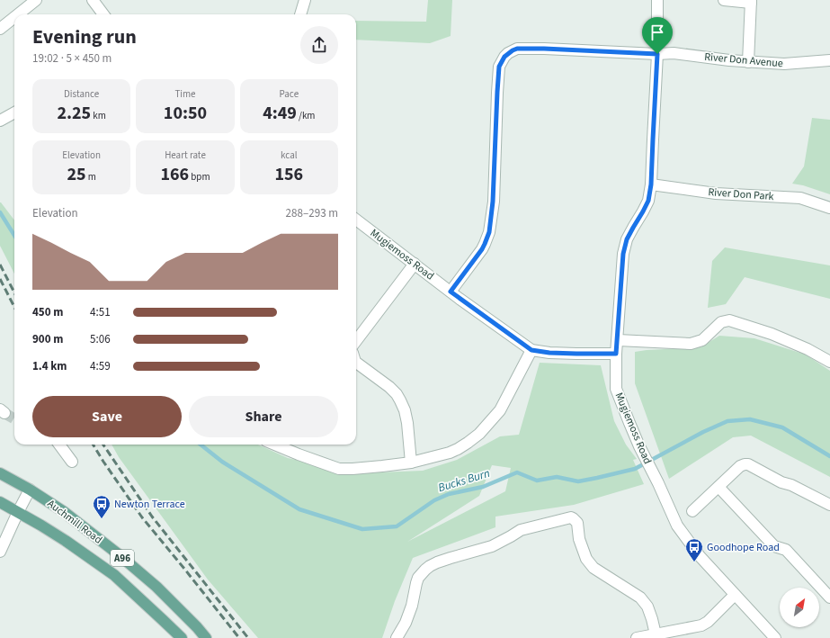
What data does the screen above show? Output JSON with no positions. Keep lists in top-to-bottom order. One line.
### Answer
{"streets":{"main road":["Auchmill Road","A96"],"street":["River Don Avenue","River Don Park","Mugiemoss Road"]},"crossings":[["River Don Avenue","Mugiemoss Road"]],"water":["Bucks Burn"],"places":{"bus stop":["Newton Terrace","Goodhope Road"]},"north":"top right","page":{"heading":["Evening run","19:02 · 5 × 450 m"],"stats":[["Distance","2.25 km"],["Time","10:50"],["Pace","4:49 /km"],["Elevation","25 m"],["Heart rate","166 bpm"],["kcal","156"]],"chart":["Elevation","288–293 m"],"list":[{"name":"450 m","note":"4:51"},{"name":"900 m","note":"5:06"},{"name":"1.4 km","note":"4:59"}],"buttons":["Save","Share"]}}
